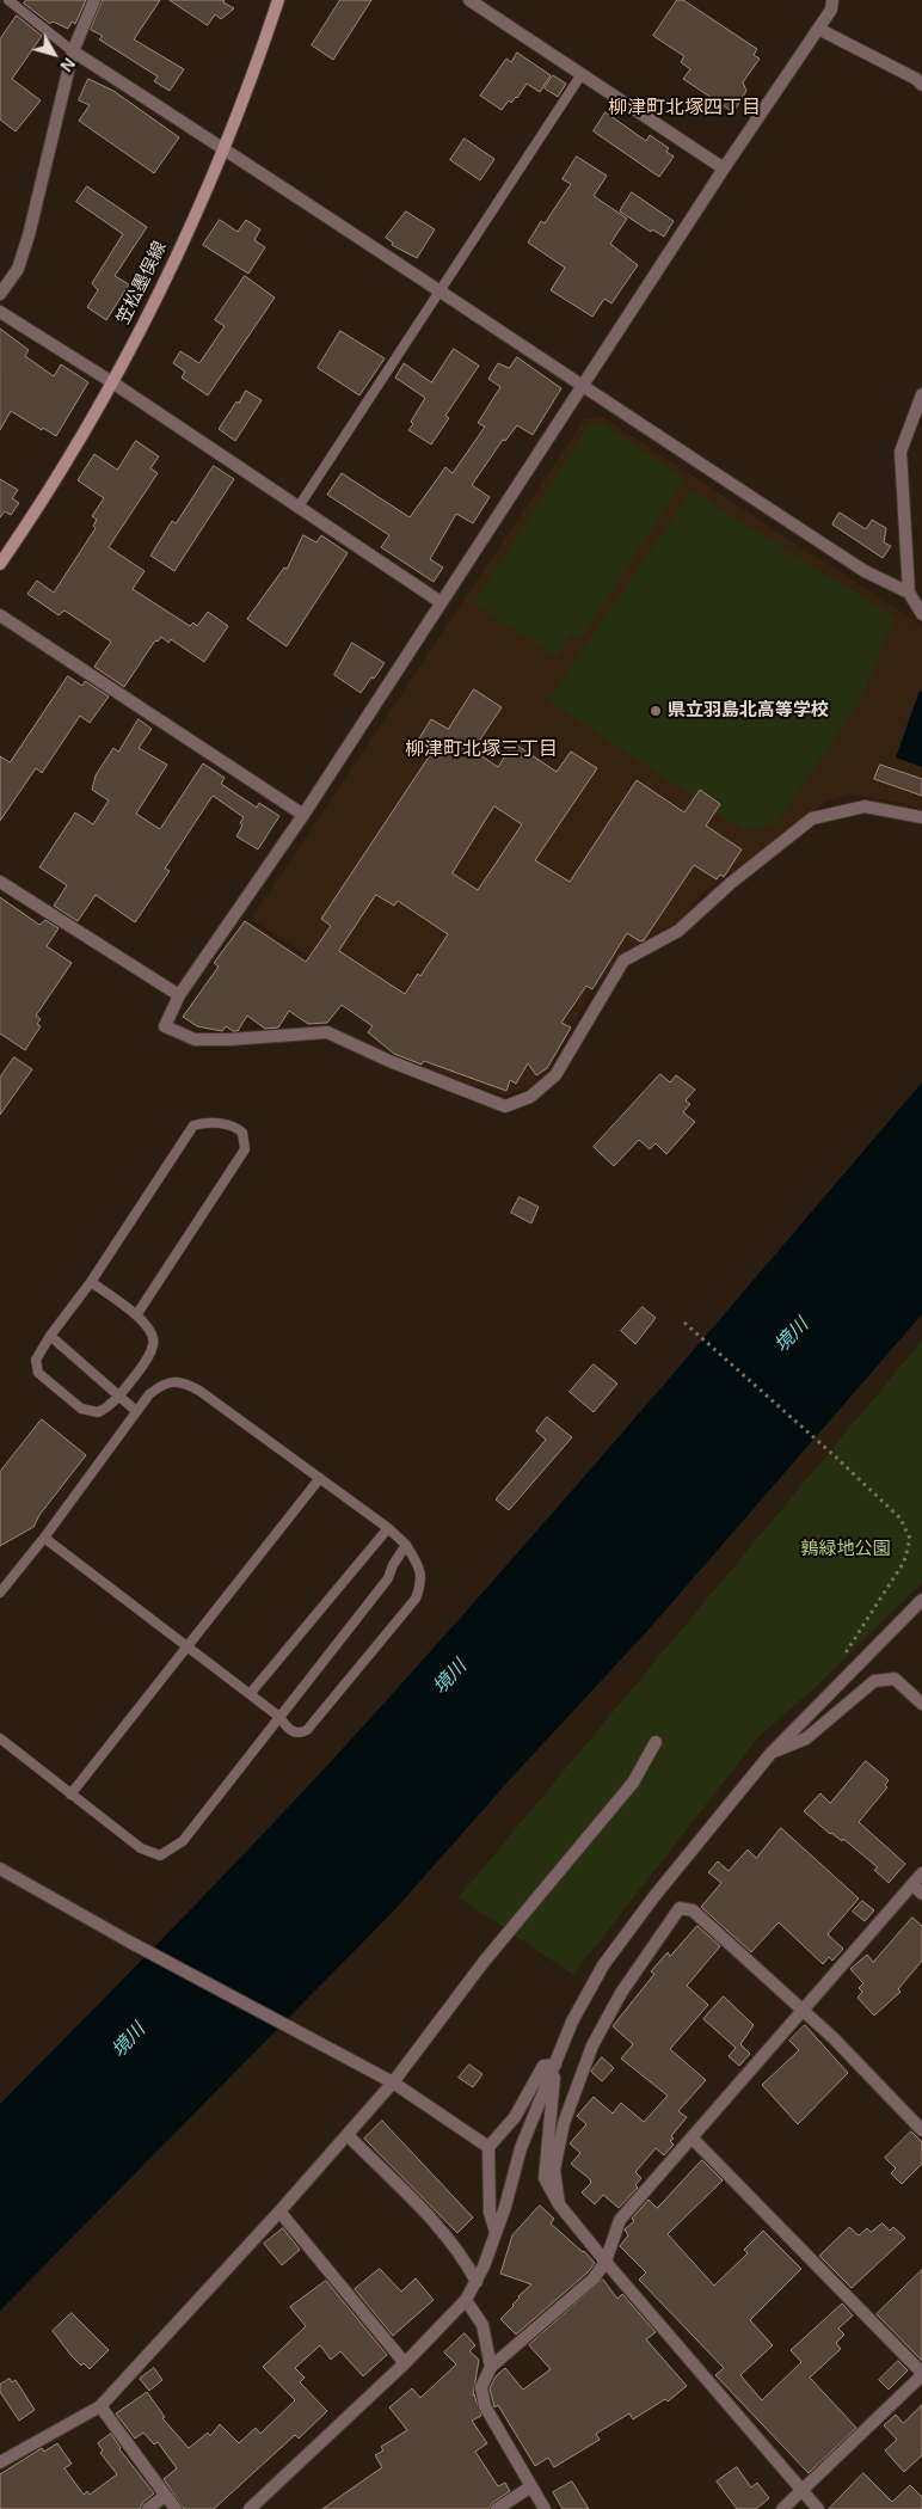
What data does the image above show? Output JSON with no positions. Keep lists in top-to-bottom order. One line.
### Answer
{"streets":{"main road":["笠松墨俣線"]},"districts":["柳津町北塚四丁目","柳津町北塚三丁目"],"water":["境川"],"parks":["鶉緑地公園"],"places":["県立羽島北高等学校"],"north":"bottom right"}
